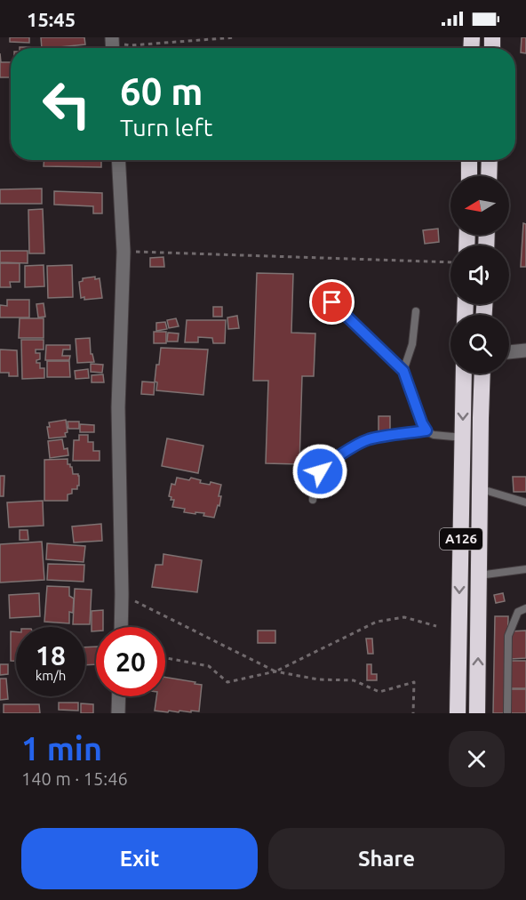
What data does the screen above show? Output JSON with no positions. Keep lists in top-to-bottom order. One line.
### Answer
{"streets":{"highway":["A126"]},"north":"left","page":{"status":"15:45","turn":["60 m","Turn left"],"speed":"18 km/h","limit":"20","heading":["1 min","140 m · 15:46"],"buttons":["Exit","Share"]}}
